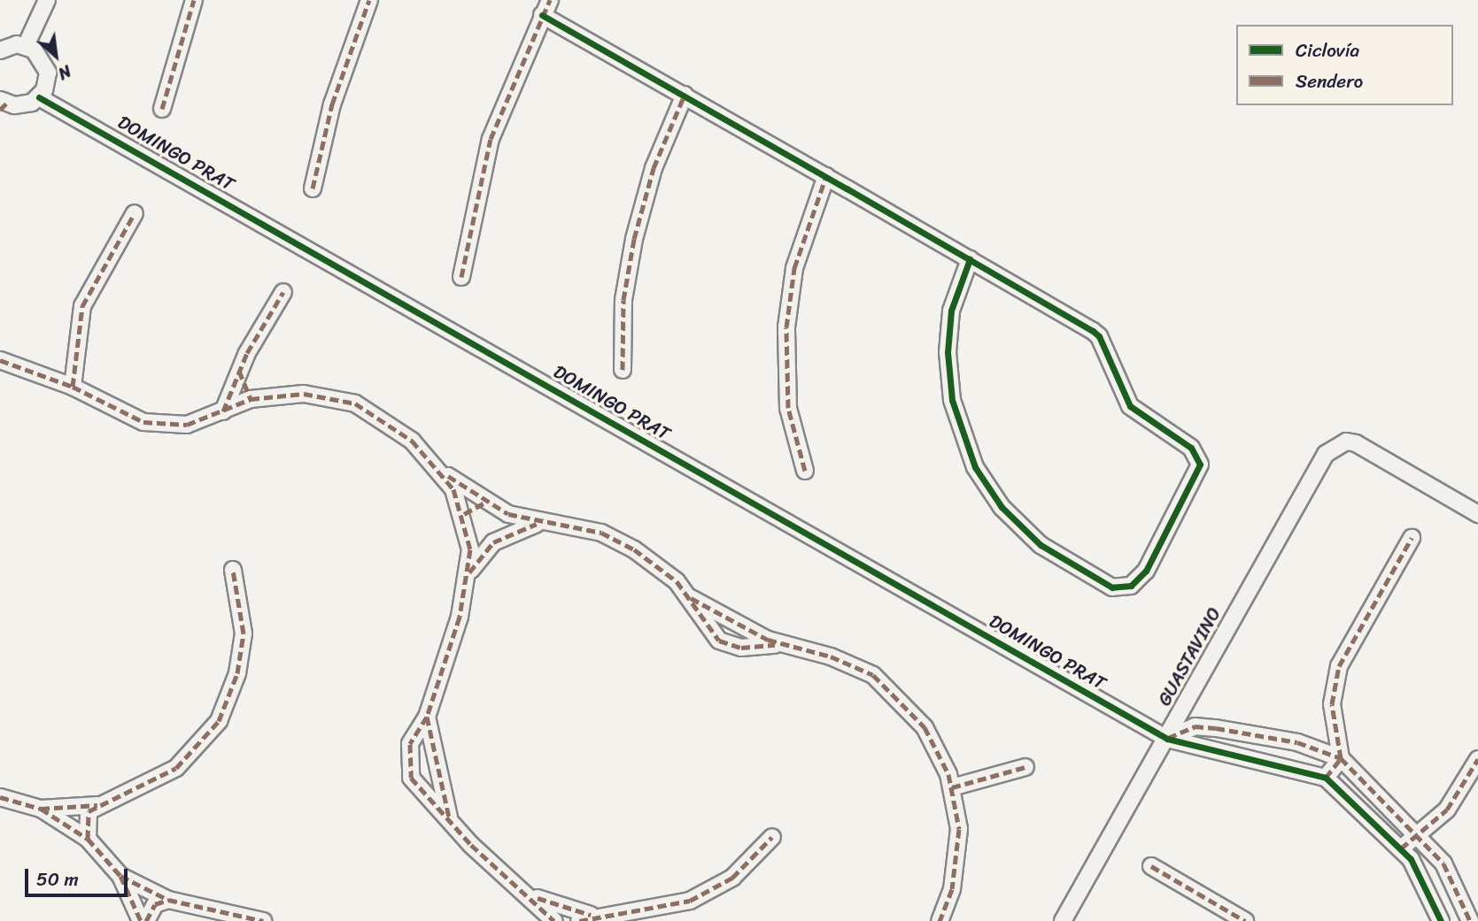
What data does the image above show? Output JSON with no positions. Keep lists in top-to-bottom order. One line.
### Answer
{"streets":{"street":["DOMINGO PRAT","GUASTAVINO"]},"crossings":[["DOMINGO PRAT","GUASTAVINO"]],"legend":["Ciclovía","Sendero"],"scale_bar":"50 m","north":"bottom right"}
